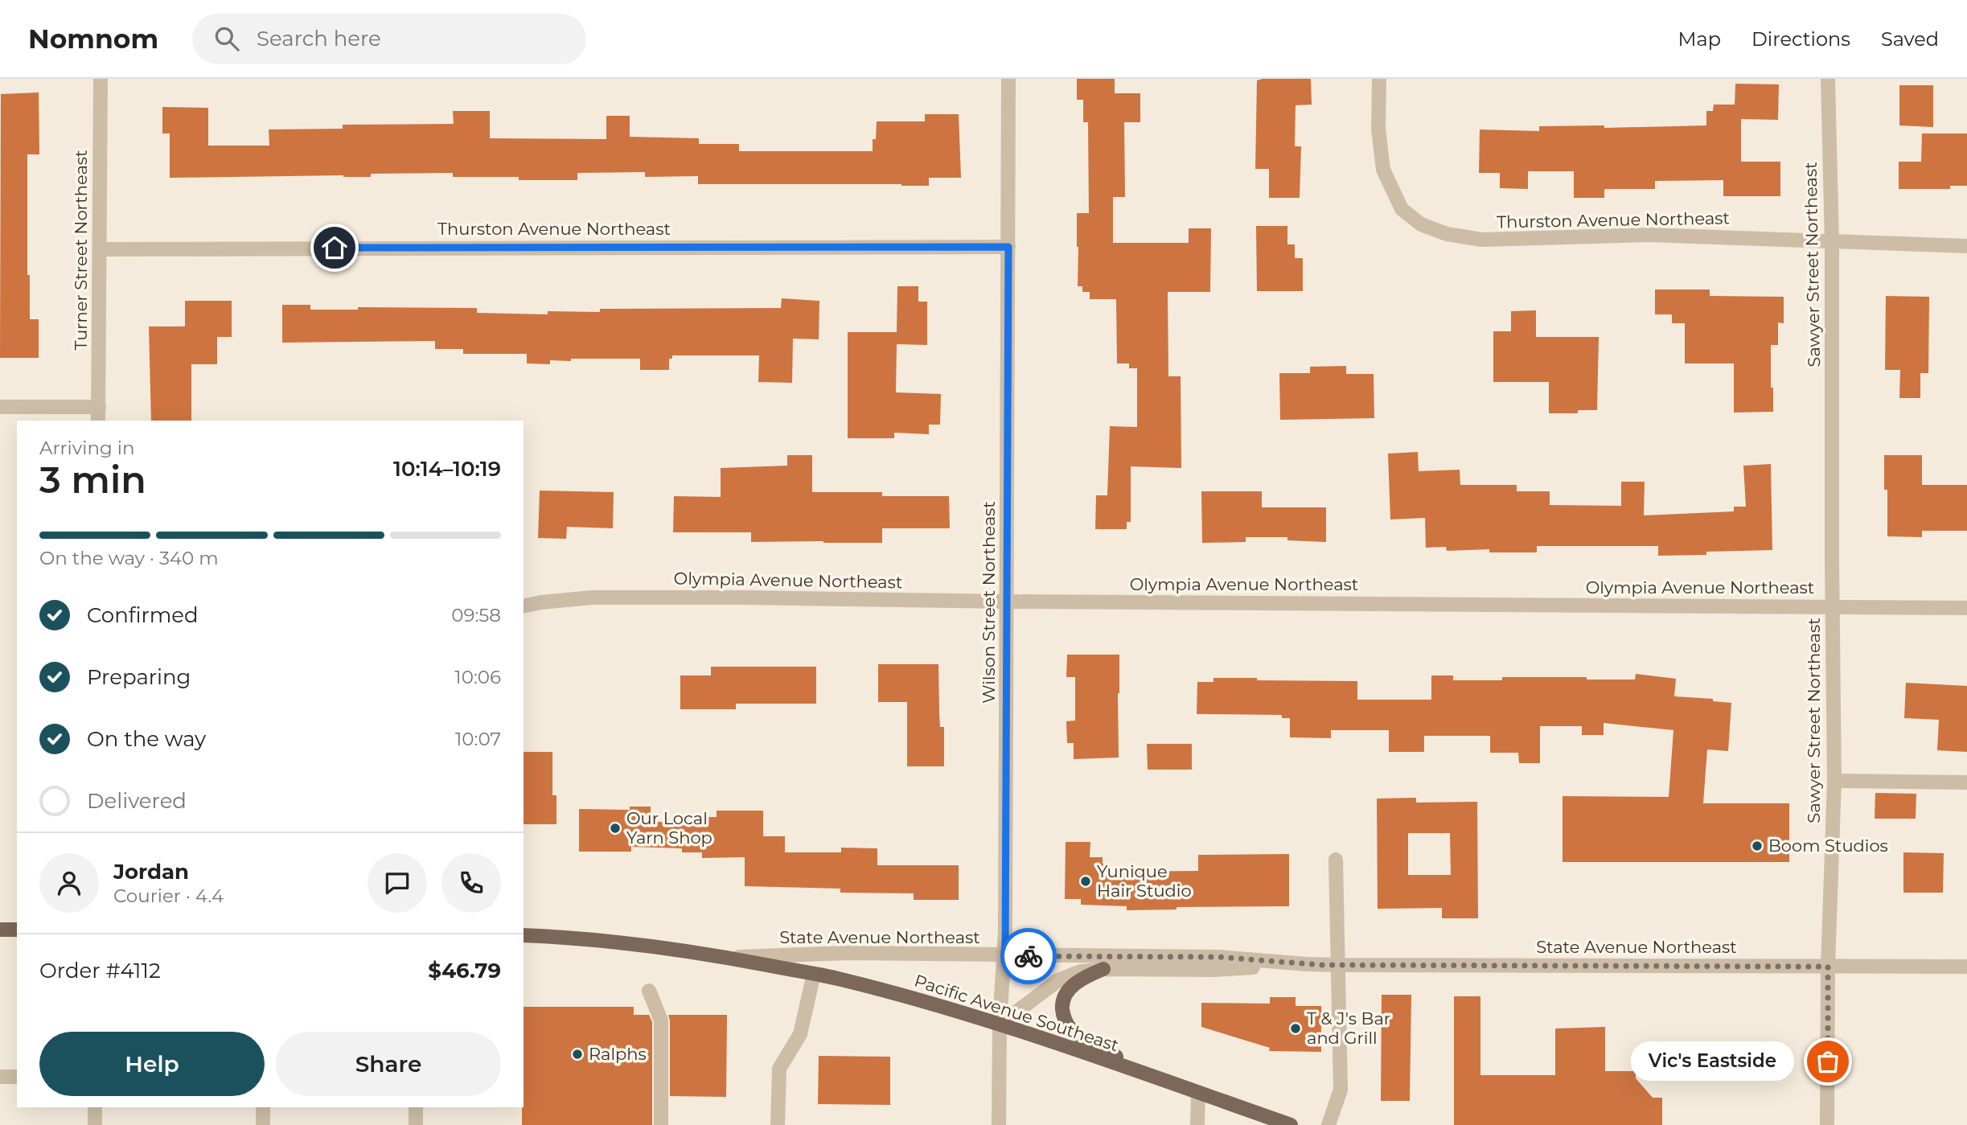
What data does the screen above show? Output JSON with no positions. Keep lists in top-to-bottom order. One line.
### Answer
{"streets":{"main road":["State Avenue Northeast","Pacific Avenue Southeast"],"street":["Thurston Avenue Northeast","Turner Street Northeast","Sawyer Street Northeast","Olympia Avenue Northeast","Wilson Street Northeast"]},"crossings":[["Thurston Avenue Northeast","Turner Street Northeast"],["Thurston Avenue Northeast","Sawyer Street Northeast"],["Thurston Avenue Northeast","Wilson Street Northeast"],["Sawyer Street Northeast","Olympia Avenue Northeast"],["Sawyer Street Northeast","State Avenue Northeast"],["Olympia Avenue Northeast","Wilson Street Northeast"],["Wilson Street Northeast","State Avenue Northeast"],["Wilson Street Northeast","Pacific Avenue Southeast"],["State Avenue Northeast","Pacific Avenue Southeast"]],"places":["Our Local Yarn Shop","Boom Studios","Yunique Hair Studio","T & J's Bar and Grill","Ralphs","Vic's Eastside"],"page":{"header":"Nomnom","search":"Search here","nav":["Map","Directions","Saved"],"heading":["3 min","Arriving in","10:14–10:19"],"panel":["Jordan","Courier · 4.4","Order #4112","$46.79"],"bar":"On the way · 340 m","list":[["Confirmed","09:58"],["Preparing","10:06"],["On the way","10:07"],"Delivered"],"buttons":["Help","Share"],"bubble":"Vic's Eastside"}}
